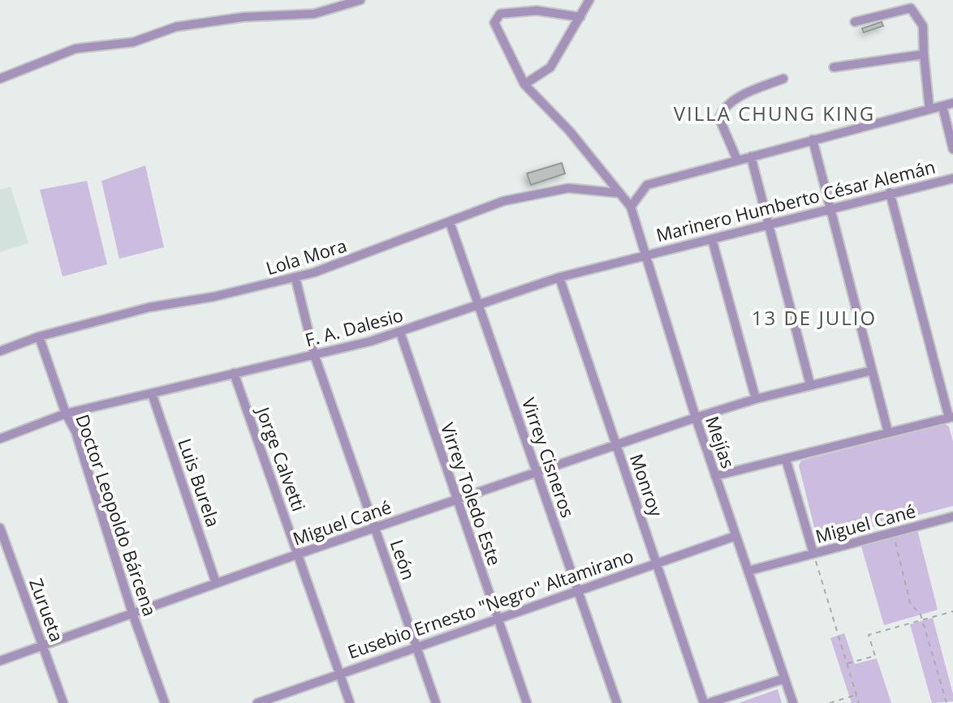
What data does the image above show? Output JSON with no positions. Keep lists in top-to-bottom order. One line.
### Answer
{"streets":{"street":["Marinero Humberto César Alemán","Lola Mora","F. A. Dalesio","Mejías","Virrey Cisneros","Jorge Calvetti","Luis Burela","Monroy","Virrey Toledo Este","Doctor Leopoldo Bárcena","Miguel Cané","León","Eusebio Ernesto \"Negro\" Altamirano","Zurueta"]},"crossings":[["Marinero Humberto César Alemán","F. A. Dalesio"],["Marinero Humberto César Alemán","Mejías"],["Lola Mora","Mejías"],["Lola Mora","Virrey Cisneros"],["Lola Mora","Doctor Leopoldo Bárcena"],["Lola Mora","León"],["F. A. Dalesio","Mejías"],["F. A. Dalesio","Virrey Cisneros"],["F. A. Dalesio","Jorge Calvetti"],["F. A. Dalesio","Luis Burela"],["F. A. Dalesio","Monroy"],["F. A. Dalesio","Virrey Toledo Este"],["F. A. Dalesio","Doctor Leopoldo Bárcena"],["F. A. Dalesio","León"],["Mejías","Miguel Cané"],["Mejías","Eusebio Ernesto \"Negro\" Altamirano"],["Virrey Cisneros","Miguel Cané"],["Virrey Cisneros","Eusebio Ernesto \"Negro\" Altamirano"],["Jorge Calvetti","Miguel Cané"],["Jorge Calvetti","Eusebio Ernesto \"Negro\" Altamirano"],["Luis Burela","Miguel Cané"],["Monroy","Miguel Cané"],["Monroy","Eusebio Ernesto \"Negro\" Altamirano"],["Virrey Toledo Este","Miguel Cané"],["Virrey Toledo Este","Eusebio Ernesto \"Negro\" Altamirano"],["Doctor Leopoldo Bárcena","Miguel Cané"],["Miguel Cané","León"],["Miguel Cané","Zurueta"],["León","Eusebio Ernesto \"Negro\" Altamirano"]],"districts":["VILLA CHUNG KING","13 DE JULIO"]}
